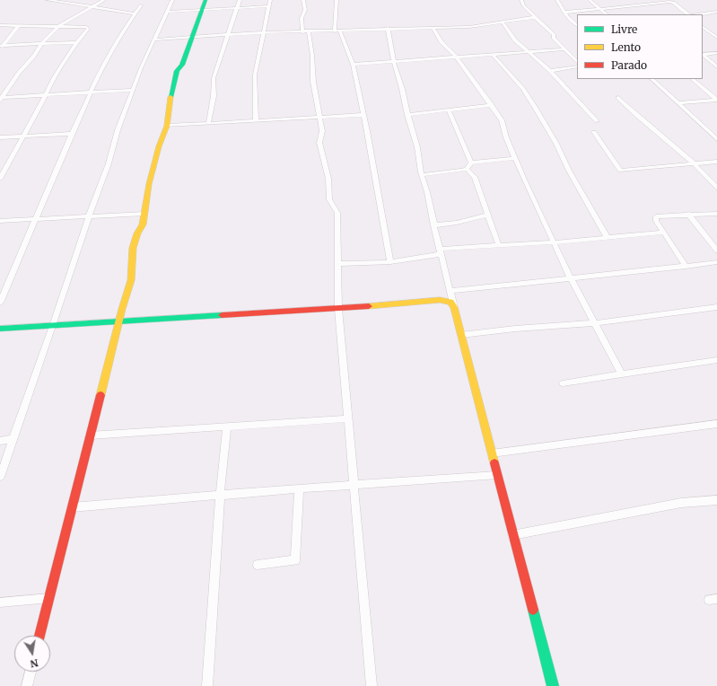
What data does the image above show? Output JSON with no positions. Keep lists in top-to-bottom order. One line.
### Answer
{"legend":["Livre","Lento","Parado"],"north":"bottom"}
